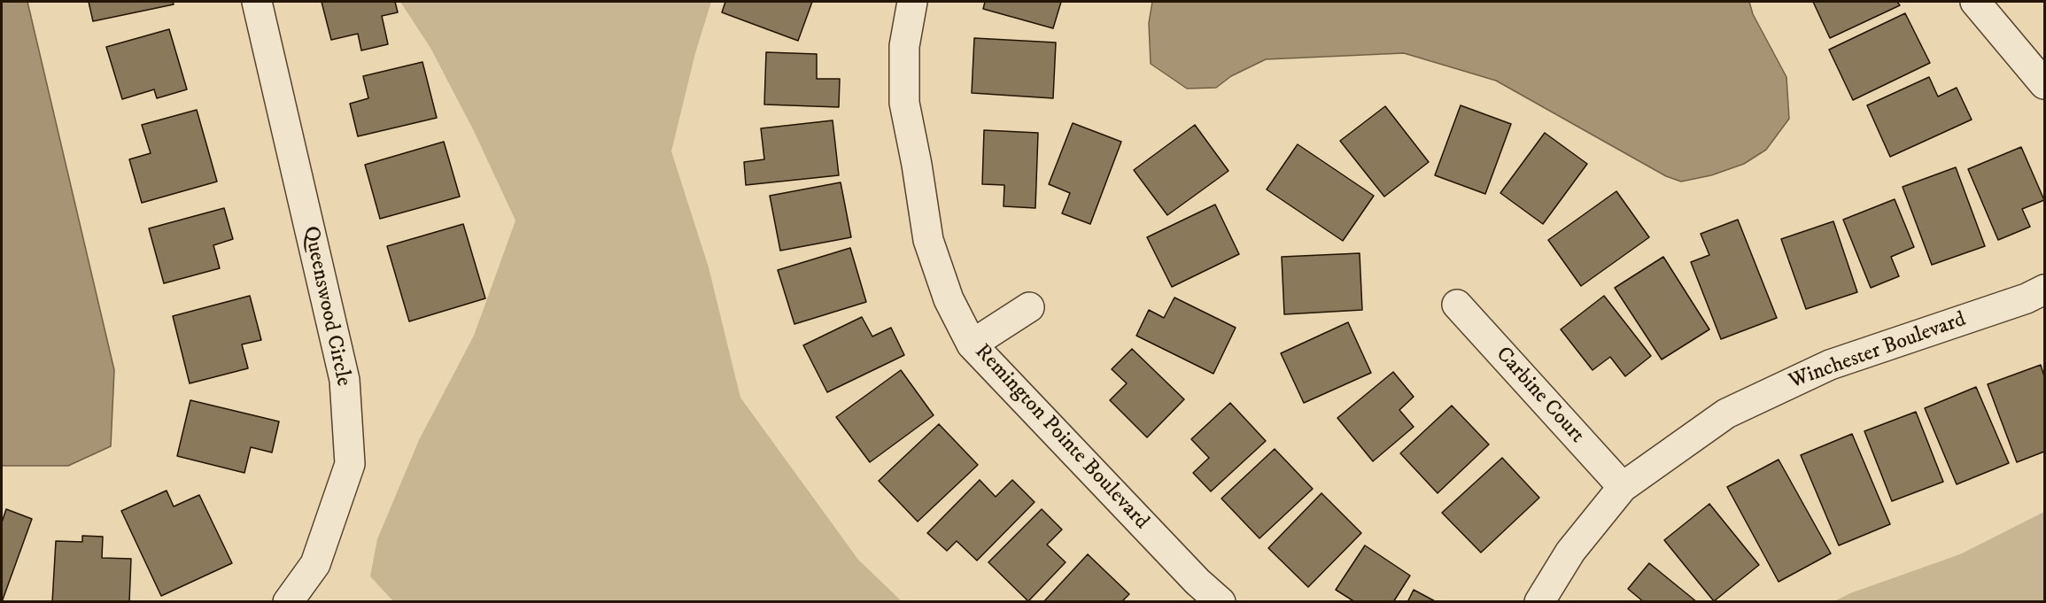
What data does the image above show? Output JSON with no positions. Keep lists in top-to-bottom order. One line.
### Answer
{"streets":{"street":["Queenswood Circle","Winchester Boulevard","Carbine Court","Remington Pointe Boulevard"]},"crossings":[["Winchester Boulevard","Carbine Court"]]}
